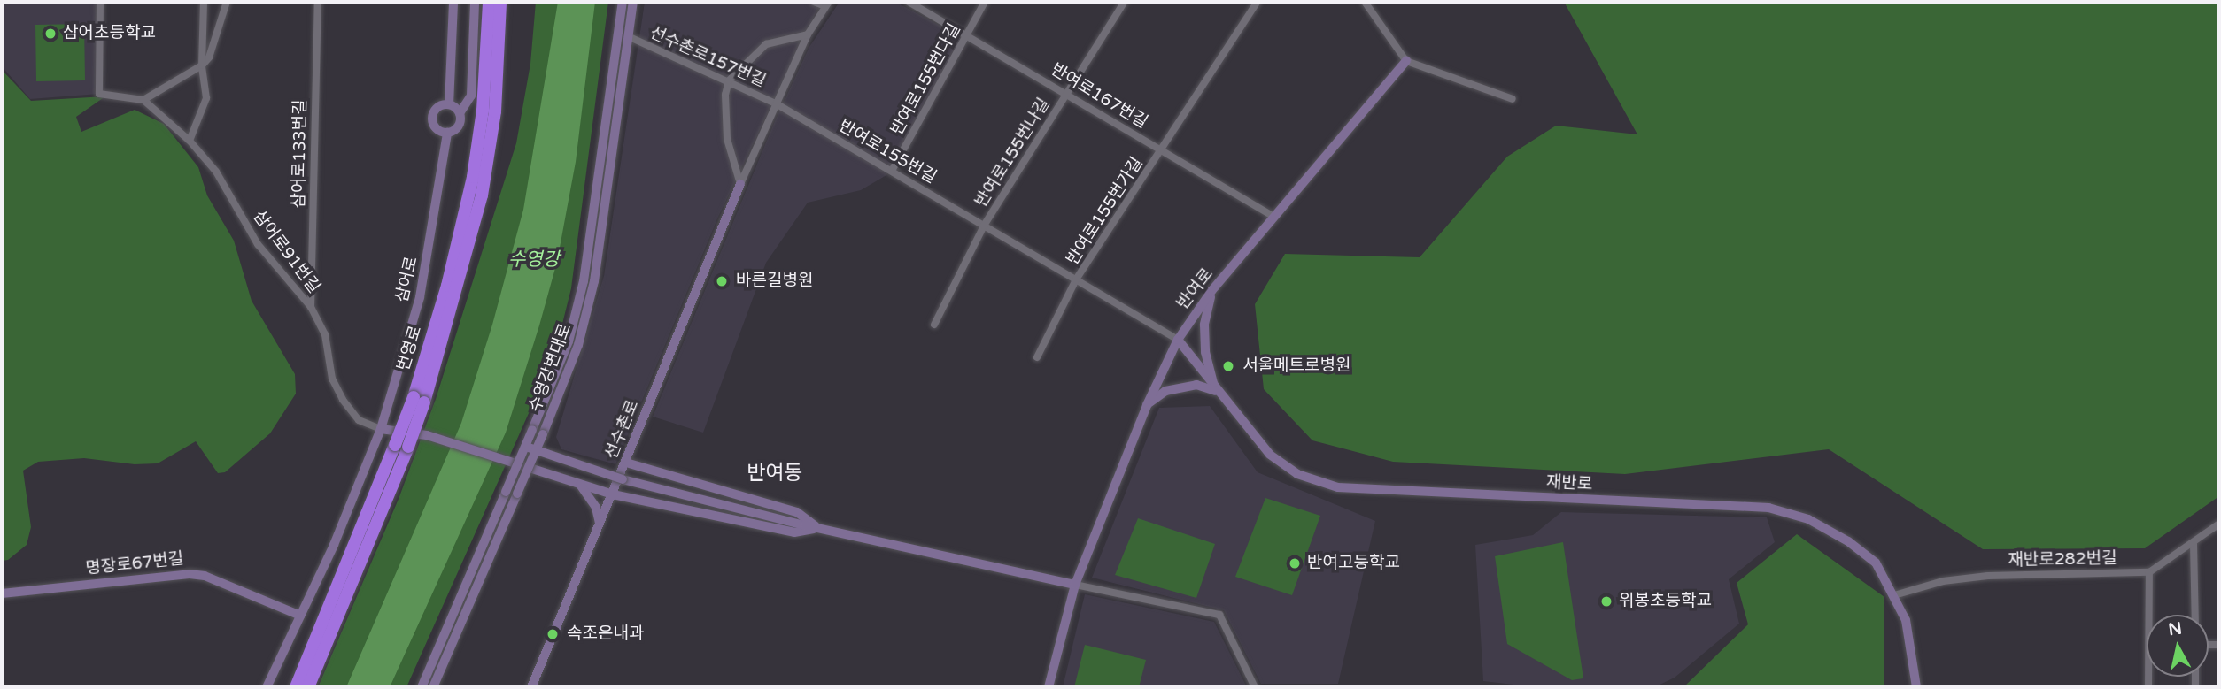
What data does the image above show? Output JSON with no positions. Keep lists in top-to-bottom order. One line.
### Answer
{"streets":{"highway":["번영로"],"main road":["삼어로","반여로","수영강변대로","선수촌로","재반로","명장로67번길"],"street":["선수촌로157번길","반여로155번다길","반여로167번길","반여로155번길","반여로155번나길","삼어로133번길","반여로155번가길","삼어로91번길","재반로282번길"]},"crossings":[["선수촌로157번길","반여로155번길"],["선수촌로157번길","수영강변대로"],["선수촌로157번길","선수촌로"],["반여로155번다길","반여로167번길"],["반여로155번다길","반여로155번길"],["반여로167번길","반여로155번나길"],["반여로167번길","반여로155번가길"],["반여로167번길","반여로"],["반여로155번길","반여로155번나길"],["반여로155번길","반여로155번가길"],["반여로155번길","반여로"],["반여로155번길","선수촌로"],["반여로155번길","재반로"],["삼어로133번길","삼어로91번길"],["삼어로91번길","삼어로"],["삼어로","명장로67번길"],["반여로","재반로"],["재반로","재반로282번길"]],"districts":["반여동"],"water":["수영강"],"places":["삼어초등학교","바른길병원","서울메트로병원","반여고등학교","위봉초등학교","속조은내과"],"north":"top"}
